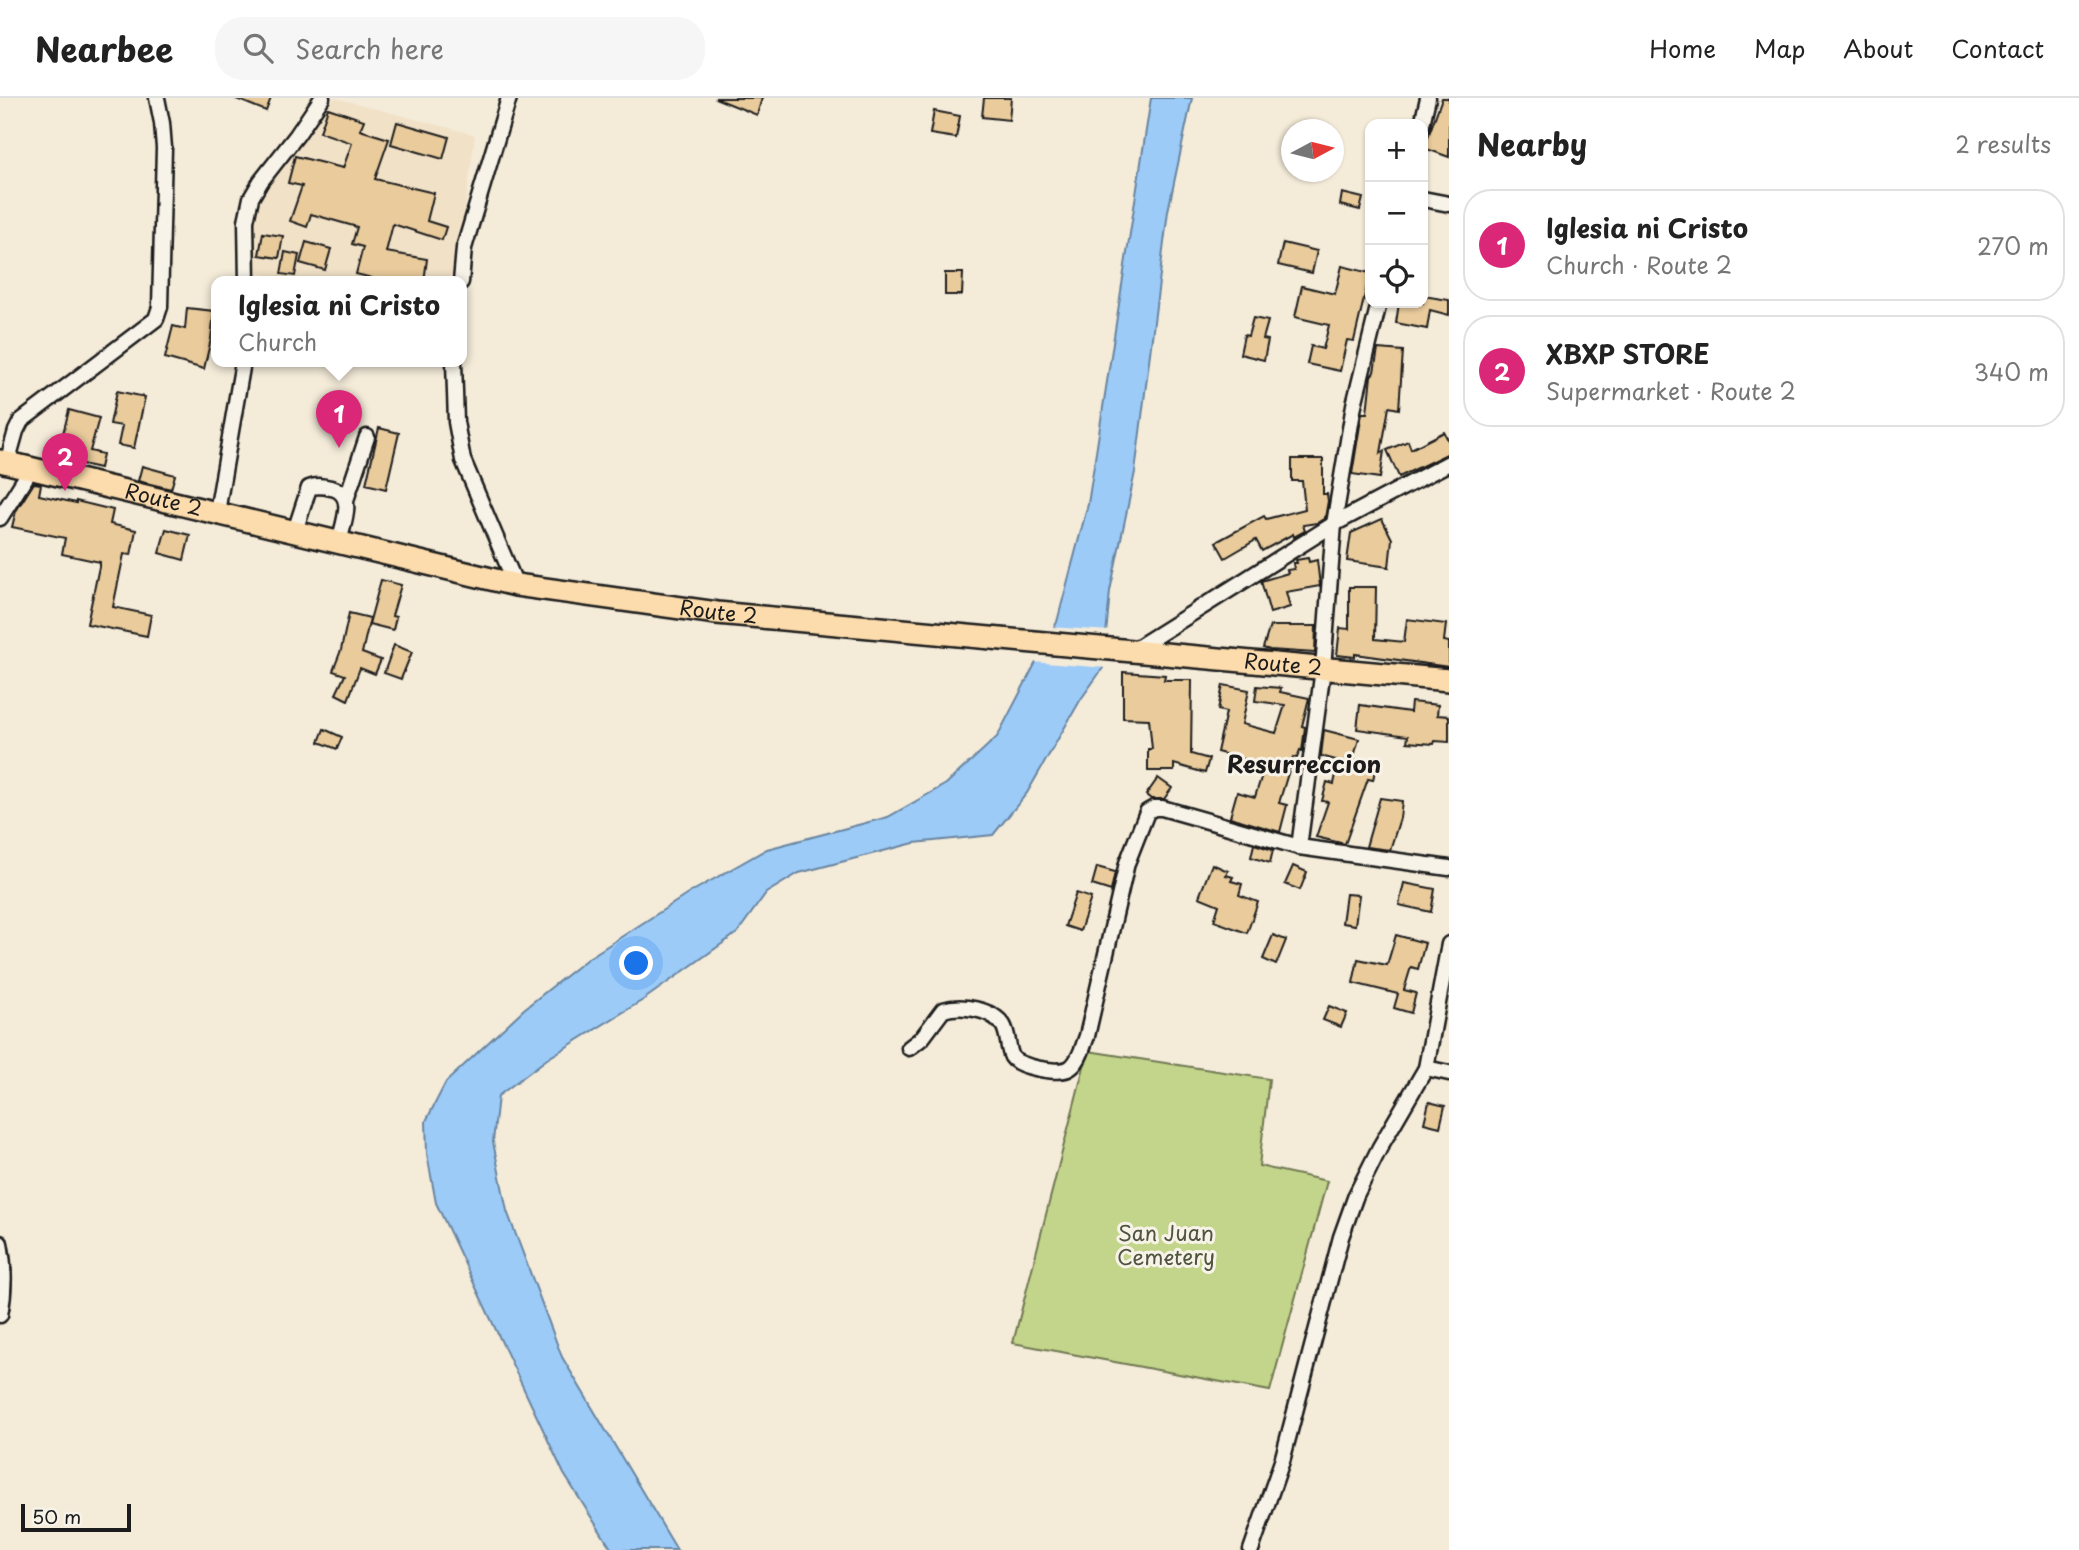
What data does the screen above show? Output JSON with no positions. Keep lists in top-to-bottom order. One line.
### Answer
{"streets":{"highway":["Route 2"]},"districts":["Resurreccion"],"parks":["San Juan Cemetery"],"scale_bar":"50 m","north":"right","page":{"header":"Nearbee","search":"Search here","nav":["Home","Map","About","Contact"],"heading":["Nearby","2 results"],"map_buttons":["+","−"],"list":[{"mark":"1","name":"Iglesia ni Cristo","note":"Church · Route 2","value":"270 m"},{"mark":"2","name":"XBXP STORE","note":"Supermarket · Route 2","value":"340 m"}],"popup":["Iglesia ni Cristo","Church"],"pins":["1","2"],"scale":"50 m"}}
